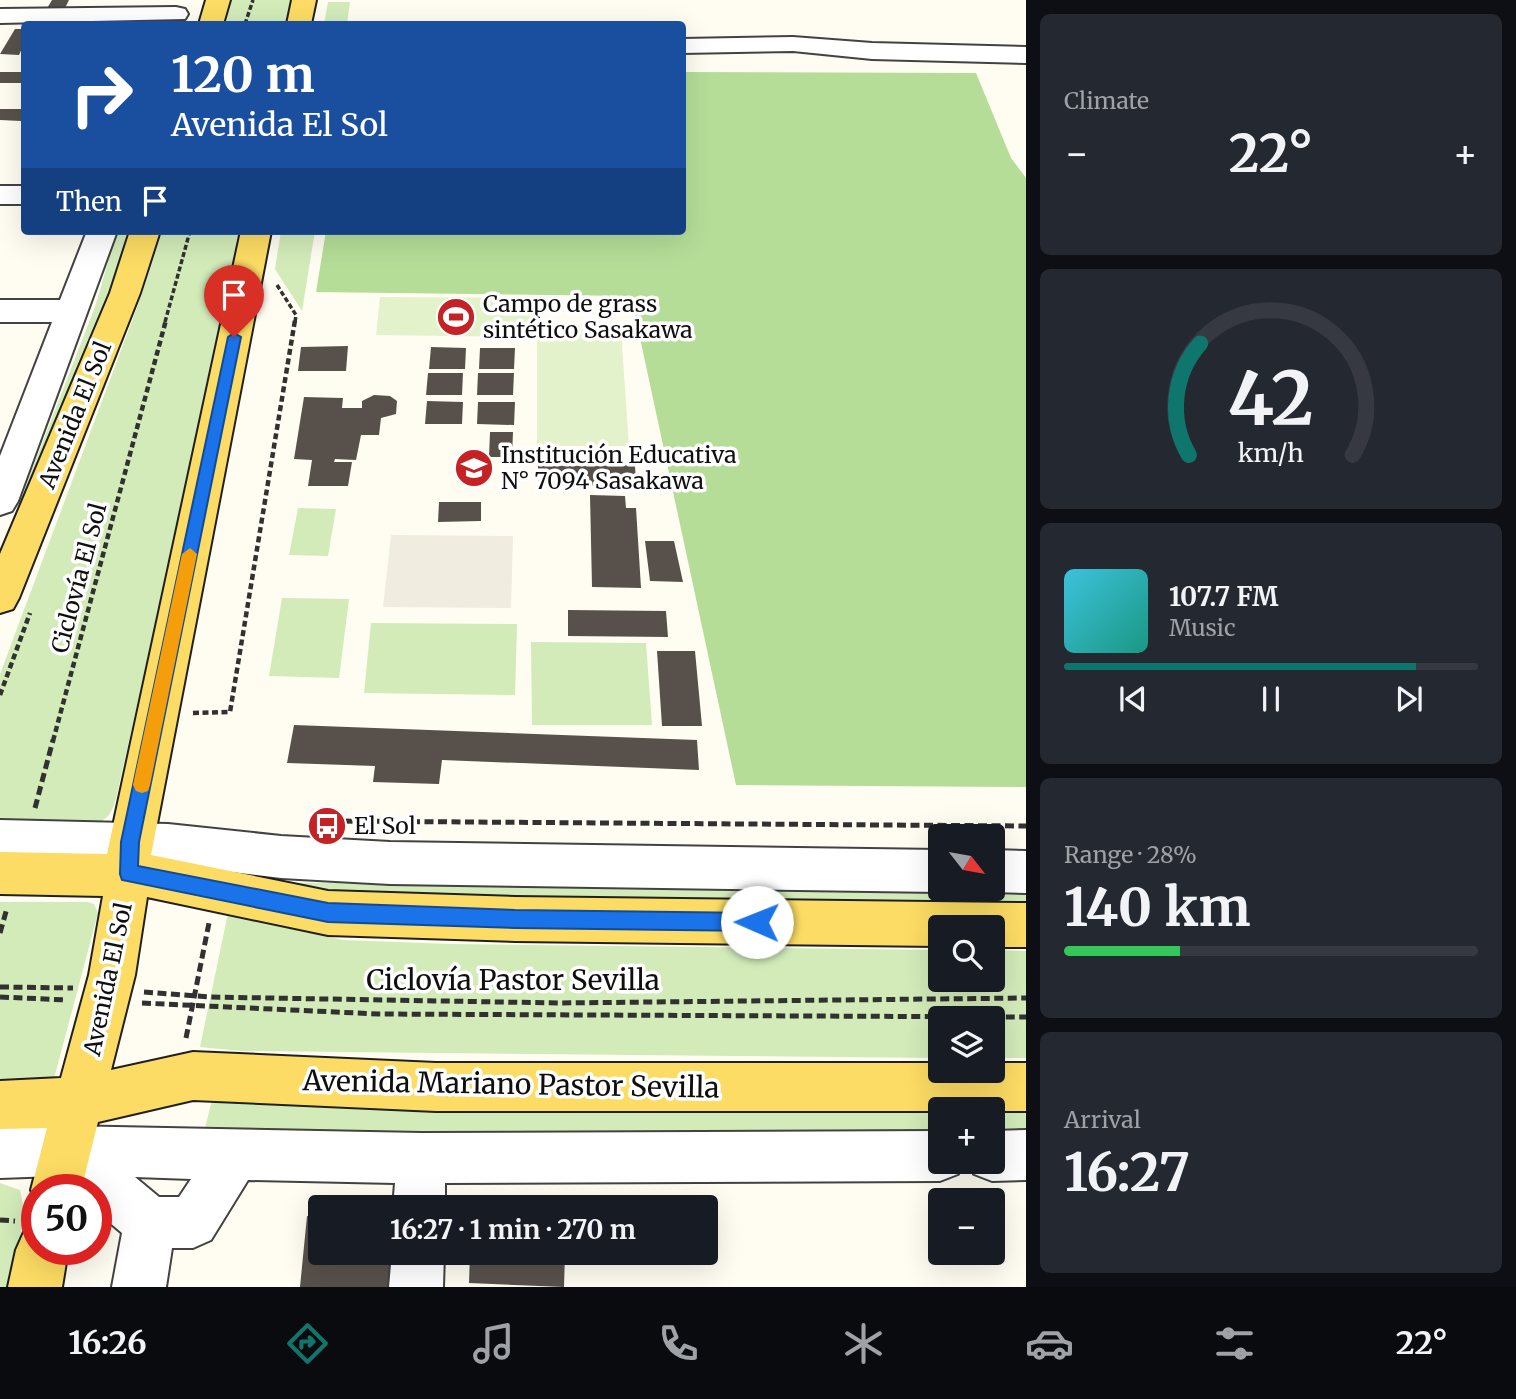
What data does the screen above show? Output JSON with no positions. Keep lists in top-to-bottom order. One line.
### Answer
{"streets":{"main road":["Avenida El Sol","Avenida Mariano Pastor Sevilla"],"path":["Ciclovía El Sol","Ciclovía Pastor Sevilla"]},"crossings":[["Avenida El Sol","Ciclovía Pastor Sevilla"],["Avenida El Sol","Avenida Mariano Pastor Sevilla"]],"places":{"sports":["Campo de grass sintético Sasakawa"],"school or university":["Institución Educativa N° 7094 Sasakawa"],"bus stop":["El Sol"]},"north":"bottom right","page":{"tile":["Climate",["Range · 28%","140 km"],["Arrival","16:27"]],"turn":["120 m","Avenida El Sol"],"heat":["−","22°","+"],"then":"Then","song":["107.7 FM","Music"],"map_buttons":["+","−"],"limit":"50","trip":"16:27 · 1 min · 270 m","tabs":["16:26","22°"],"gauge":["42","km/h"]}}
